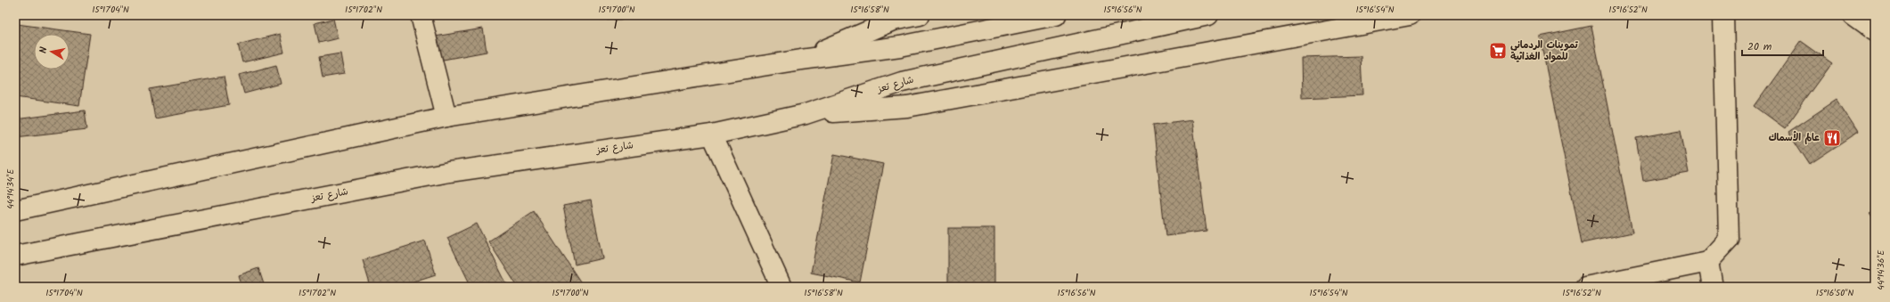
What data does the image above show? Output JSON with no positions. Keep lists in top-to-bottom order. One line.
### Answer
{"streets":{"main road":["شارع تعز"]},"places":{"supermarket":["تموينات الردماني للمواد الغذائية"],"restaurant":["عالم الأسماك"]},"scale_bar":"20 m","north":"left","coordinates":["15°17'04\"N","15°17'02\"N","15°17'00\"N","15°16'58\"N","15°16'56\"N","15°16'54\"N","15°16'52\"N","44°14'34\"E","44°14'36\"E","15°16'50\"N"]}
